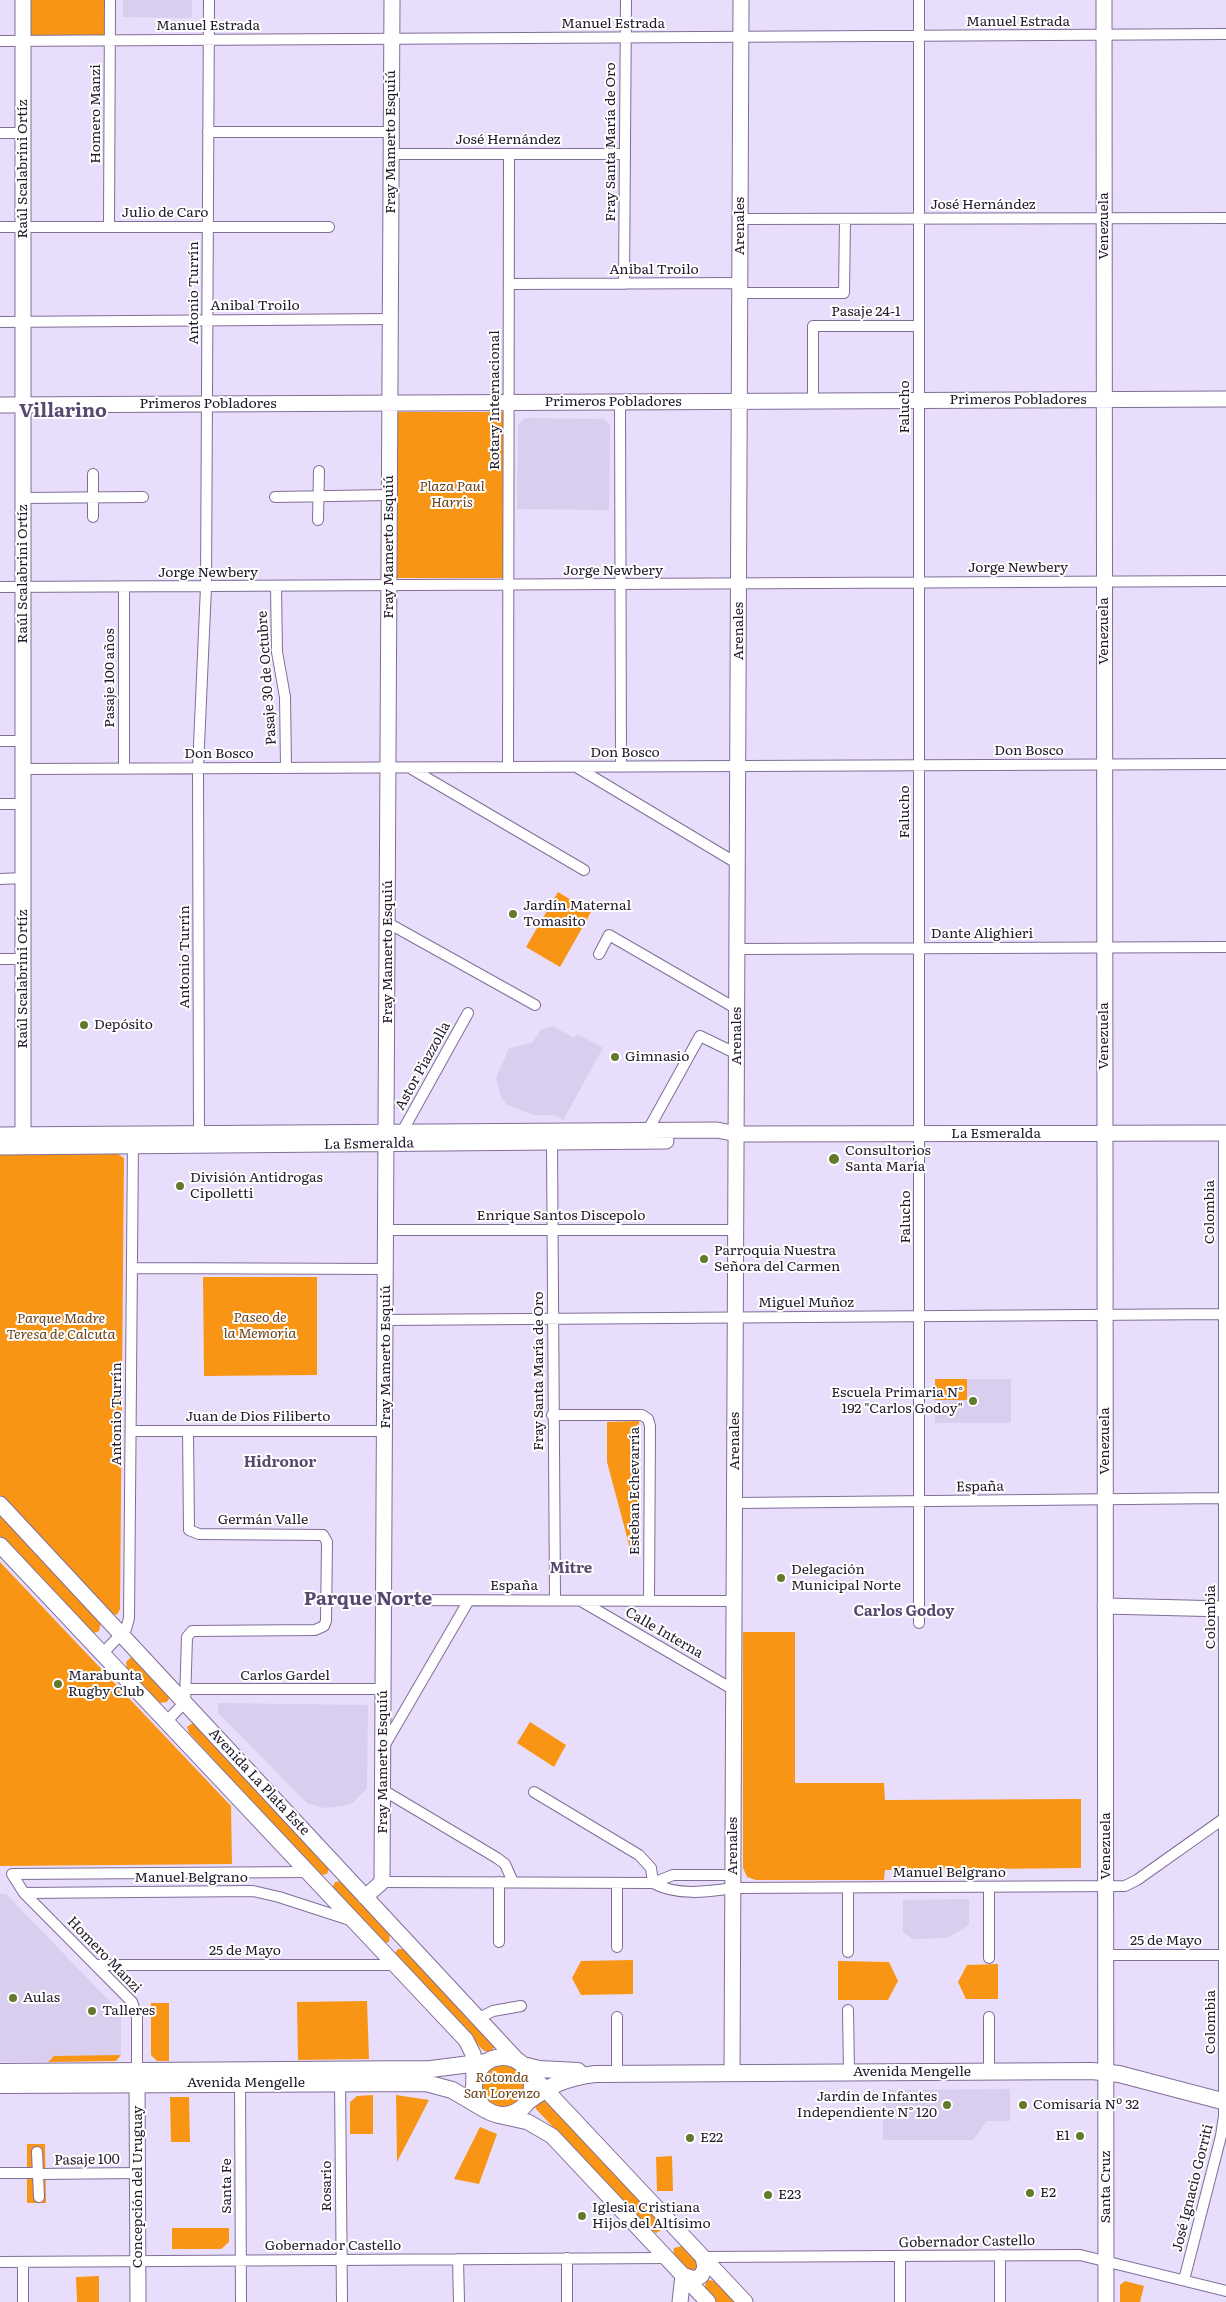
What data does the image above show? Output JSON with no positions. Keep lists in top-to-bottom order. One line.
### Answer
{"streets":{"main road":["Avenida Mengelle"],"street":["Manuel Estrada","Homero Manzi","José Hernández","Fray Mamerto Esquiú","Fray Santa María de Oro","Raúl Scalabrini Ortíz","Julio de Caro","Arenales","Venezuela","Anibal Troilo","Antonio Turrín","Pasaje 24-1","Rotary Internacional","Primeros Pobladores","Falucho","Jorge Newbery","Pasaje 100 años","Pasaje 30 de Octubre","Don Bosco","Dante Alighieri","Astor Piazzolla","La Esmeralda","Colombia","Enrique Santos Discepolo","Miguel Muñoz","Juan de Dios Filiberto","España","Esteban Echevarría","Germán Valle","Calle Interna","Carlos Gardel","Avenida La Plata Este","Manuel Belgrano","25 de Mayo","Pasaje 100","Santa Fe","Rosario","Concepción del Uruguay","Santa Cruz","José Ignacio Gorriti","Gobernador Castello"]},"crossings":[["Manuel Estrada","Homero Manzi"],["Manuel Estrada","Fray Mamerto Esquiú"],["Manuel Estrada","Fray Santa María de Oro"],["Manuel Estrada","Raúl Scalabrini Ortíz"],["Manuel Estrada","Arenales"],["Manuel Estrada","Venezuela"],["Manuel Estrada","Antonio Turrín"],["Manuel Estrada","Falucho"],["Homero Manzi","Julio de Caro"],["Homero Manzi","Manuel Belgrano"],["Homero Manzi","25 de Mayo"],["Homero Manzi","Avenida Mengelle"],["Homero Manzi","Concepción del Uruguay"],["José Hernández","Fray Mamerto Esquiú"],["José Hernández","Fray Santa María de Oro"],["José Hernández","Arenales"],["José Hernández","Venezuela"],["José Hernández","Pasaje 24-1"],["José Hernández","Rotary Internacional"],["José Hernández","Falucho"],["Fray Mamerto Esquiú","Anibal Troilo"],["Fray Mamerto Esquiú","Primeros Pobladores"],["Fray Mamerto Esquiú","Jorge Newbery"],["Fray Mamerto Esquiú","Don Bosco"],["Fray Mamerto Esquiú","Astor Piazzolla"],["Fray Mamerto Esquiú","La Esmeralda"],["Fray Mamerto Esquiú","Enrique Santos Discepolo"],["Fray Mamerto Esquiú","Miguel Muñoz"],["Fray Mamerto Esquiú","Juan de Dios Filiberto"],["Fray Mamerto Esquiú","España"],["Fray Mamerto Esquiú","Carlos Gardel"],["Fray Mamerto Esquiú","Manuel Belgrano"],["Fray Santa María de Oro","Anibal Troilo"],["Fray Santa María de Oro","La Esmeralda"],["Fray Santa María de Oro","Enrique Santos Discepolo"],["Fray Santa María de Oro","Miguel Muñoz"],["Fray Santa María de Oro","España"],["Fray Santa María de Oro","Esteban Echevarría"],["Raúl Scalabrini Ortíz","Julio de Caro"],["Raúl Scalabrini Ortíz","Anibal Troilo"],["Raúl Scalabrini Ortíz","Primeros Pobladores"],["Raúl Scalabrini Ortíz","Jorge Newbery"],["Raúl Scalabrini Ortíz","Don Bosco"],["Raúl Scalabrini Ortíz","La Esmeralda"],["Julio de Caro","Antonio Turrín"],["Arenales","Anibal Troilo"],["Arenales","Pasaje 24-1"],["Arenales","Primeros Pobladores"],["Arenales","Jorge Newbery"],["Arenales","Don Bosco"],["Arenales","Dante Alighieri"],["Arenales","La Esmeralda"],["Arenales","Enrique Santos Discepolo"],["Arenales","Miguel Muñoz"],["Arenales","España"],["Arenales","Calle Interna"],["Arenales","Manuel Belgrano"],["Arenales","Avenida Mengelle"],["Venezuela","Primeros Pobladores"],["Venezuela","Jorge Newbery"],["Venezuela","Don Bosco"],["Venezuela","Dante Alighieri"],["Venezuela","La Esmeralda"],["Venezuela","Miguel Muñoz"],["Venezuela","España"],["Venezuela","Manuel Belgrano"],["Venezuela","25 de Mayo"],["Venezuela","Avenida Mengelle"],["Venezuela","Santa Cruz"],["Anibal Troilo","Antonio Turrín"],["Anibal Troilo","Pasaje 24-1"],["Anibal Troilo","Rotary Internacional"],["Antonio Turrín","Primeros Pobladores"],["Antonio Turrín","Jorge Newbery"],["Antonio Turrín","Don Bosco"],["Antonio Turrín","La Esmeralda"],["Antonio Turrín","Juan de Dios Filiberto"],["Antonio Turrín","Avenida La Plata Este"],["Pasaje 24-1","Primeros Pobladores"],["Pasaje 24-1","Falucho"],["Rotary Internacional","Primeros Pobladores"],["Rotary Internacional","Jorge Newbery"],["Rotary Internacional","Don Bosco"],["Primeros Pobladores","Falucho"],["Falucho","Jorge Newbery"],["Falucho","Don Bosco"],["Falucho","Dante Alighieri"],["Falucho","La Esmeralda"],["Falucho","Miguel Muñoz"],["Falucho","España"],["Jorge Newbery","Pasaje 100 años"],["Jorge Newbery","Pasaje 30 de Octubre"],["Pasaje 100 años","Don Bosco"],["Pasaje 30 de Octubre","Don Bosco"],["Astor Piazzolla","La Esmeralda"],["La Esmeralda","Colombia"],["Colombia","Miguel Muñoz"],["Colombia","España"],["Colombia","Manuel Belgrano"],["Colombia","25 de Mayo"],["Colombia","Avenida Mengelle"],["Colombia","José Ignacio Gorriti"],["Juan de Dios Filiberto","Germán Valle"],["España","Esteban Echevarría"],["España","Calle Interna"],["Germán Valle","Carlos Gardel"],["Germán Valle","Avenida La Plata Este"],["Carlos Gardel","Avenida La Plata Este"],["Avenida La Plata Este","Manuel Belgrano"],["Avenida La Plata Este","25 de Mayo"],["Avenida La Plata Este","Avenida Mengelle"],["Avenida La Plata Este","Gobernador Castello"],["Avenida Mengelle","Santa Fe"],["Avenida Mengelle","Rosario"],["Avenida Mengelle","Concepción del Uruguay"],["Avenida Mengelle","Santa Cruz"],["Avenida Mengelle","José Ignacio Gorriti"],["Pasaje 100","Concepción del Uruguay"],["Santa Fe","Gobernador Castello"],["Rosario","Gobernador Castello"],["Concepción del Uruguay","Gobernador Castello"],["Santa Cruz","Gobernador Castello"],["José Ignacio Gorriti","Gobernador Castello"]],"districts":["Villarino","Hidronor","Mitre","Parque Norte","Carlos Godoy"],"parks":["Plaza Paul Harris","Paseo de la Memoria","Parque Madre Teresa de Calcuta","Rotonda San Lorenzo"],"places":["Jardín Maternal Tomasito","Depósito","Gimnasio","Consultorios Santa María","División Antidrogas Cipolletti","Parroquia Nuestra Señora del Carmen","Escuela Primaria N° 192 \"Carlos Godoy\"","Delegación Municipal Norte","Marabunta Rugby Club","Aulas","Talleres","Jardín de Infantes Independiente N° 120","Comisaría Nº 32","E1","E22","E2","E23","Iglesia Cristiana Hijos del Altísimo"]}
